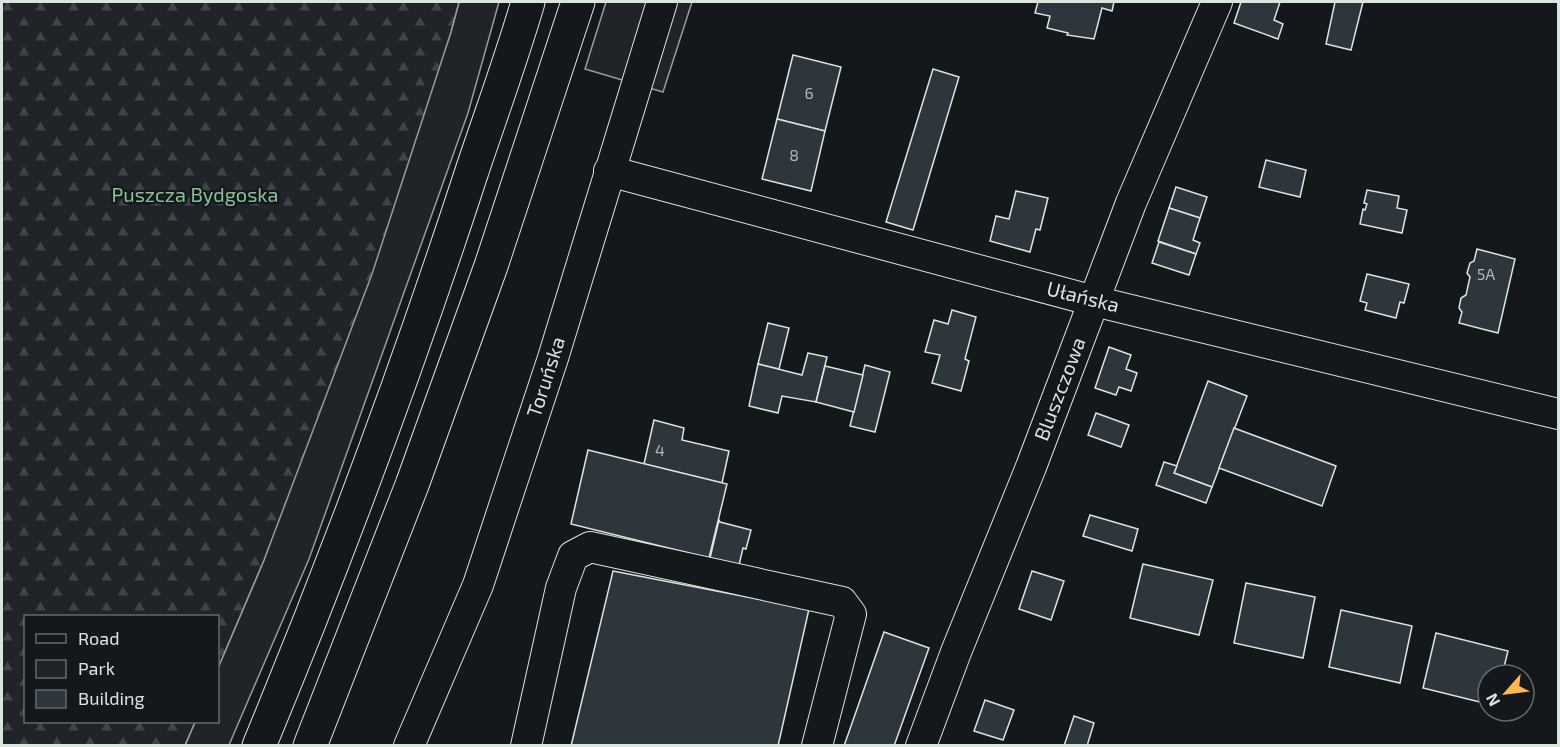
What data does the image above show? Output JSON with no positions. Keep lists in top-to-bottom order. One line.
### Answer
{"streets":{"street":["Ułańska","Toruńska","Bluszczowa"]},"crossings":[["Ułańska","Toruńska"],["Ułańska","Bluszczowa"]],"parks":["Puszcza Bydgoska"],"house_numbers":["6","8","5A","4"],"legend":["Road","Park","Building"],"north":"bottom left"}
